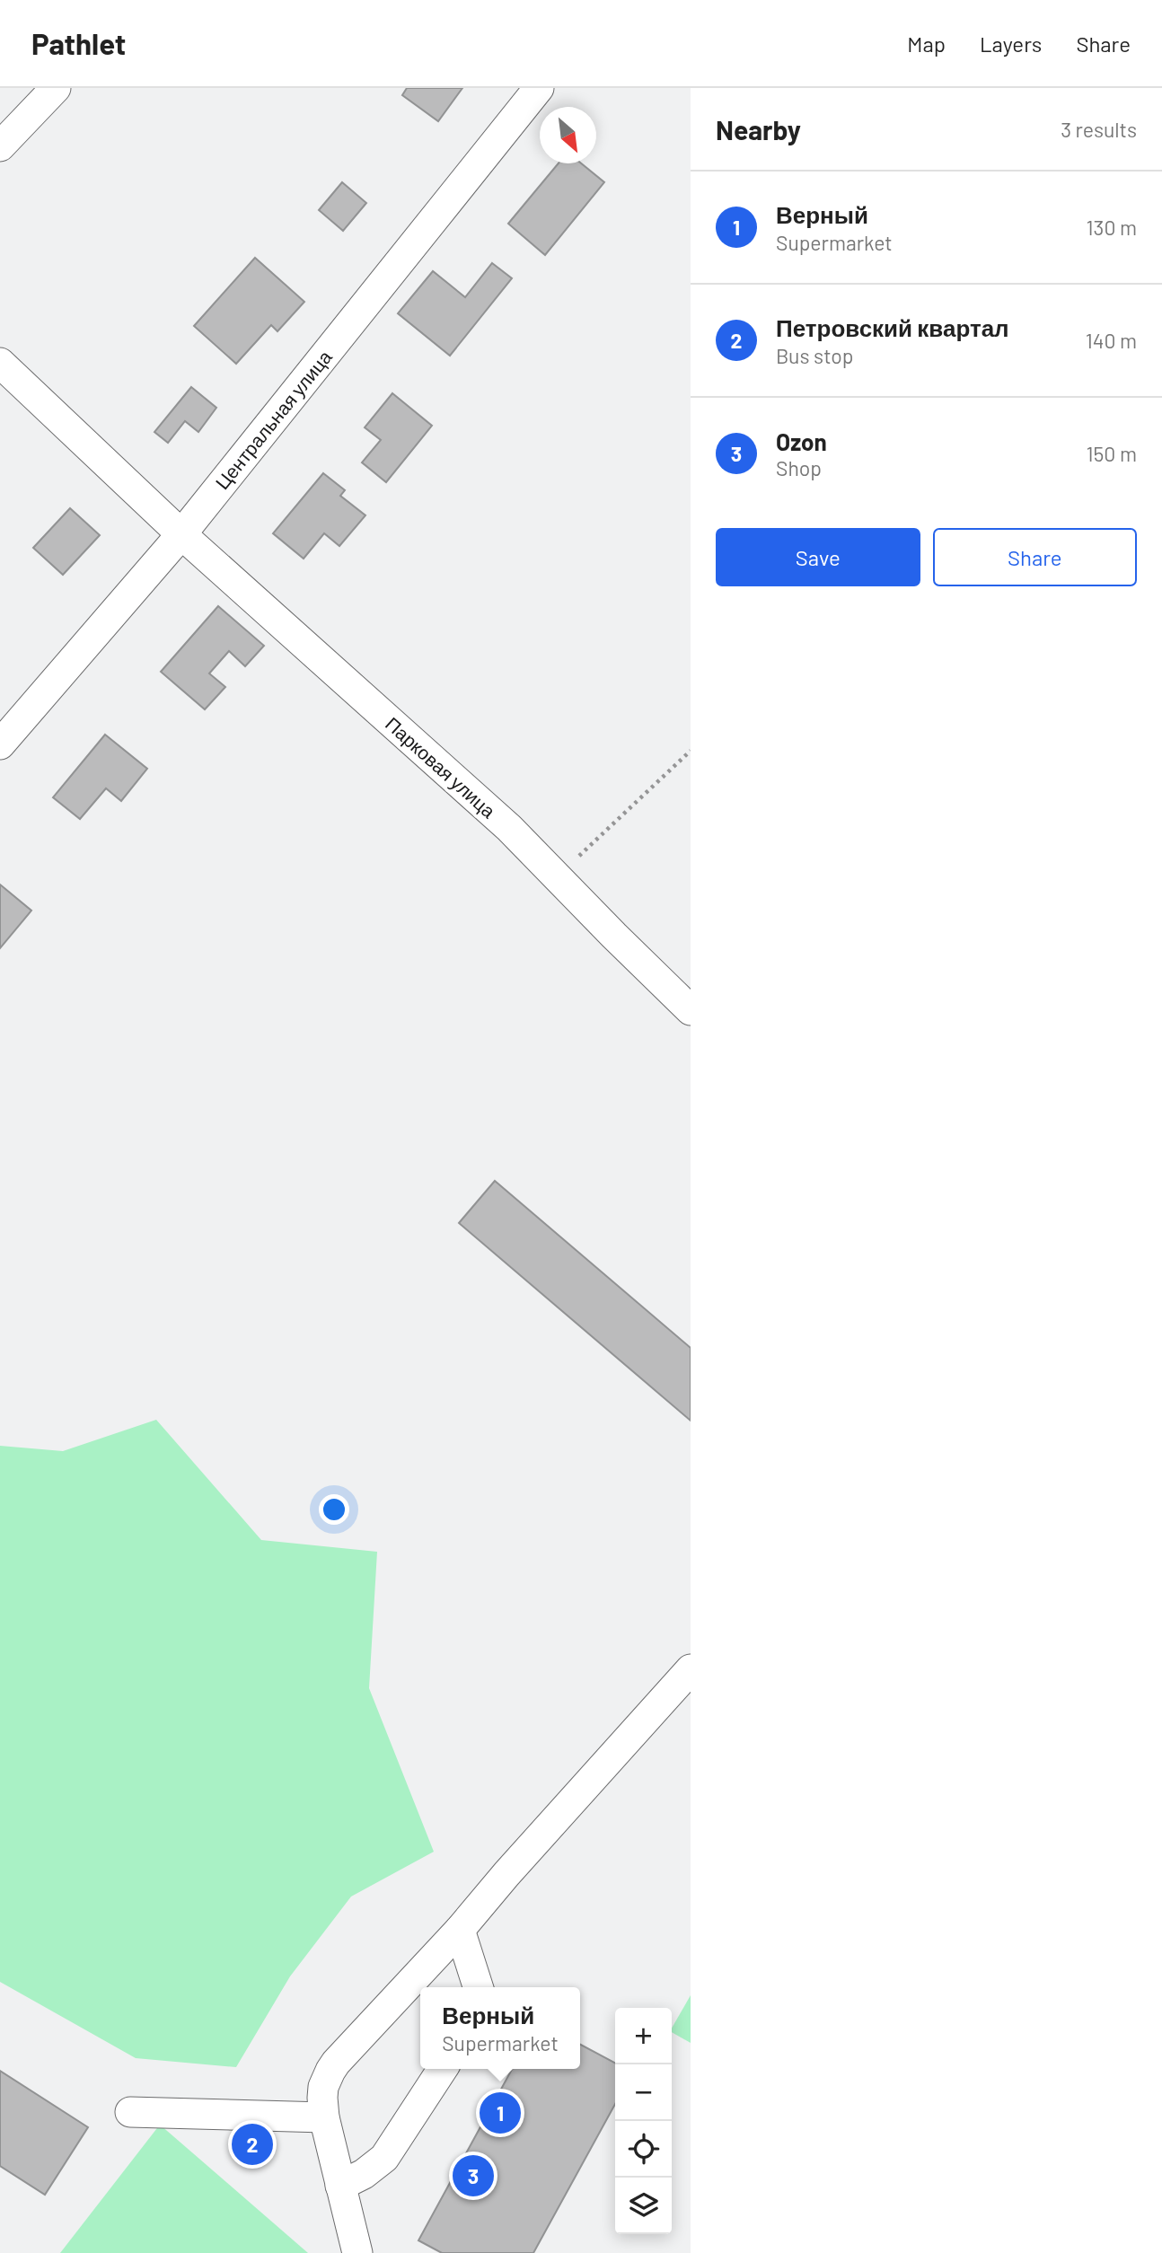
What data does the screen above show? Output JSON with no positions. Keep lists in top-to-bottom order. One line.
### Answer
{"streets":{"street":["Центральная улица","Парковая улица"]},"crossings":[["Центральная улица","Парковая улица"]],"north":"bottom right","page":{"header":"Pathlet","nav":["Map","Layers","Share"],"heading":["Nearby","3 results"],"list":[{"mark":"1","name":"Верный","note":"Supermarket","value":"130 m"},{"mark":"2","name":"Петровский квартал","note":"Bus stop","value":"140 m"},{"mark":"3","name":"Ozon","note":"Shop","value":"150 m"}],"buttons":["Save","Share"],"popup":["Верный","Supermarket"],"map_buttons":["+","−"],"pins":["1","2","3"]}}
